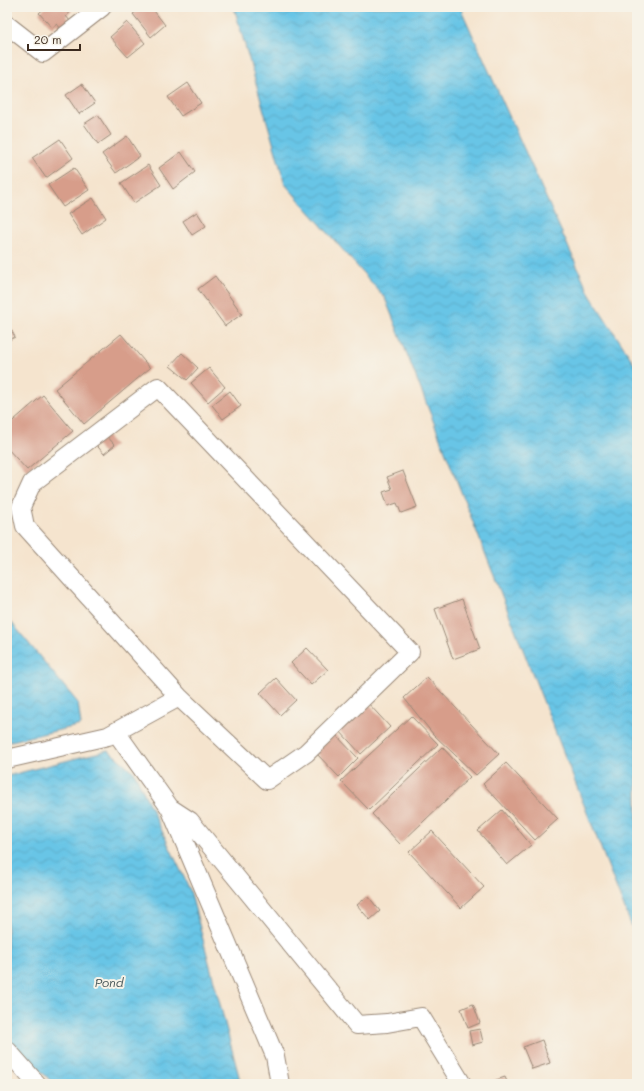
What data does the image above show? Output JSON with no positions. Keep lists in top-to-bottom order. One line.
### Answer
{"water":["Pond"],"scale_bar":"20 m"}
